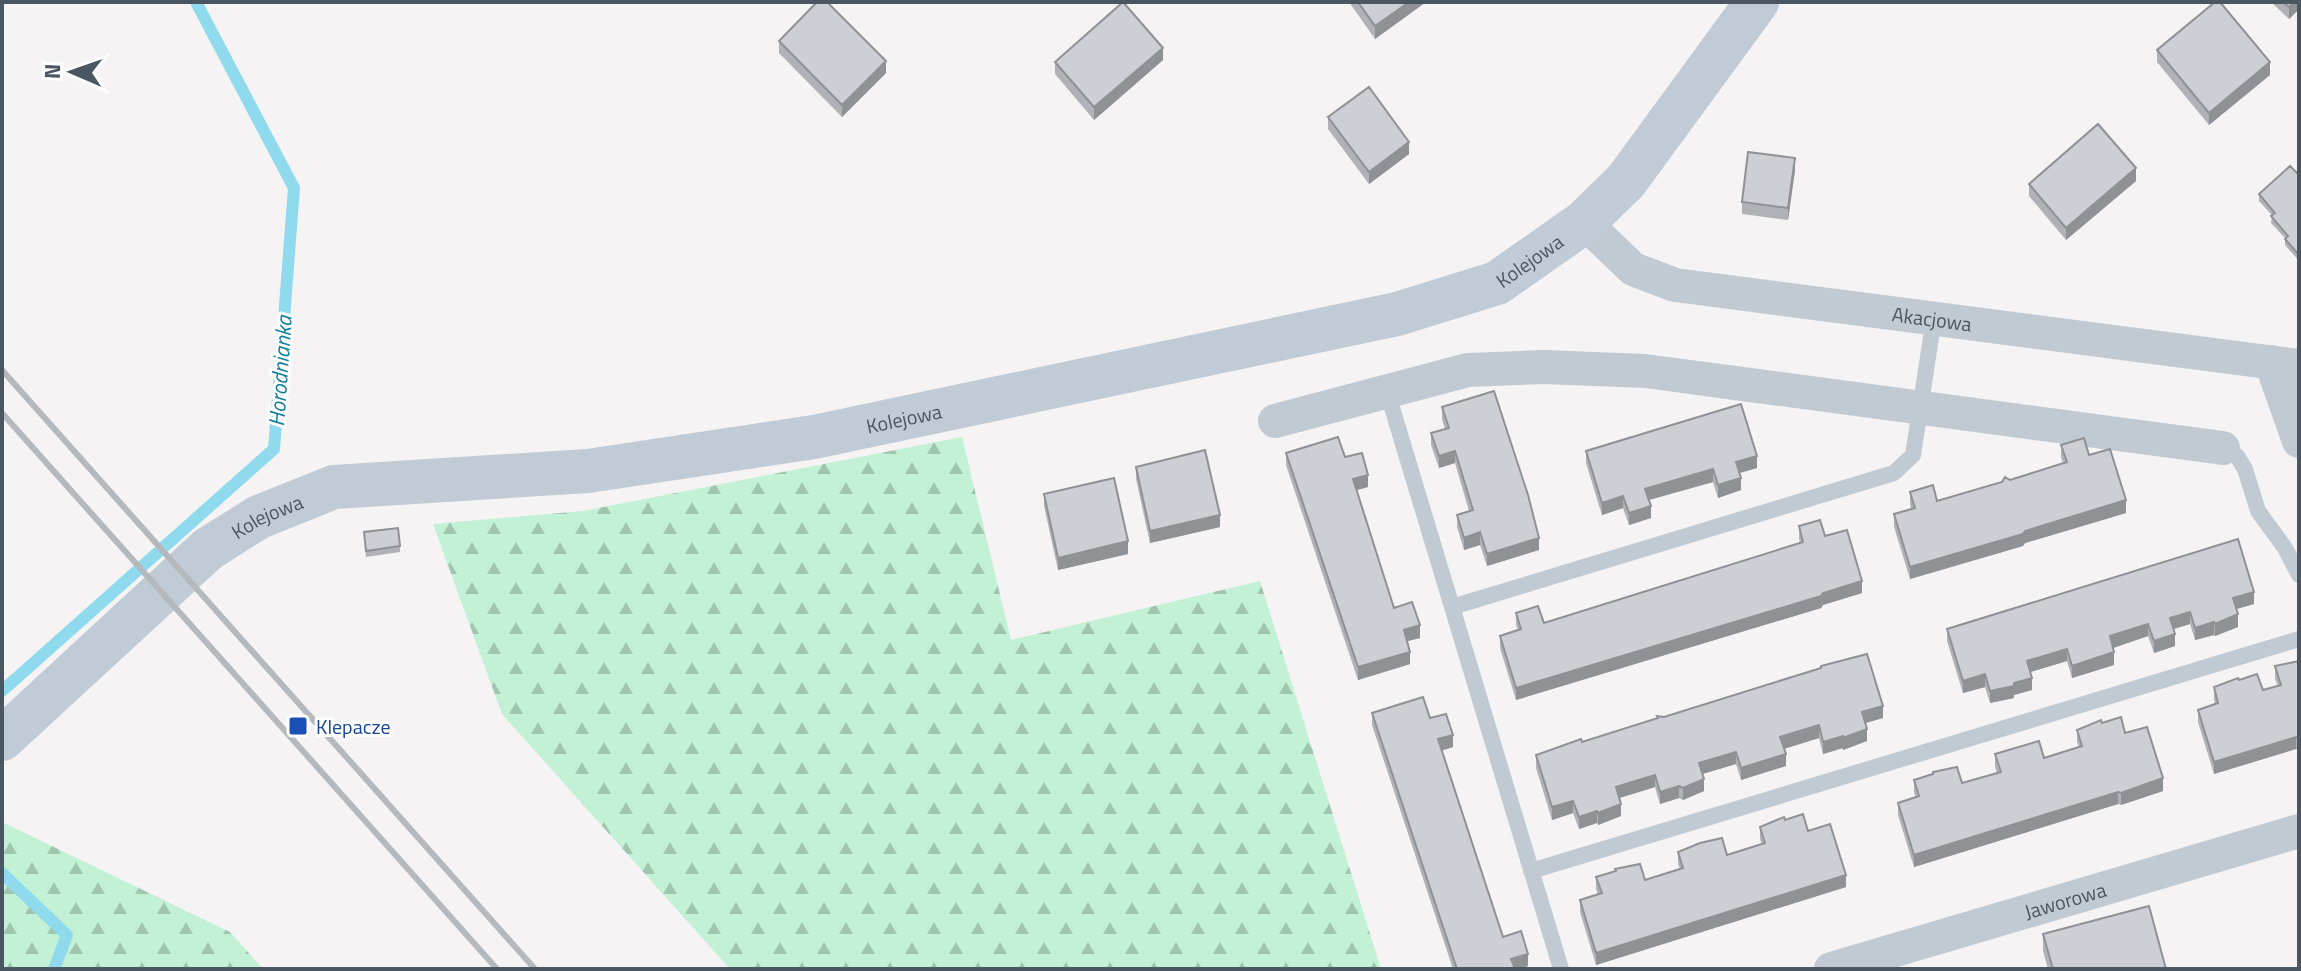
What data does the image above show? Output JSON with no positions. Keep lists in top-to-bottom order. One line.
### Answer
{"streets":{"street":["Kolejowa","Akacjowa","Jaworowa"]},"crossings":[["Kolejowa","Akacjowa"]],"water":["Horodnianka"],"places":{"transit":["Klepacze"]},"north":"left"}
